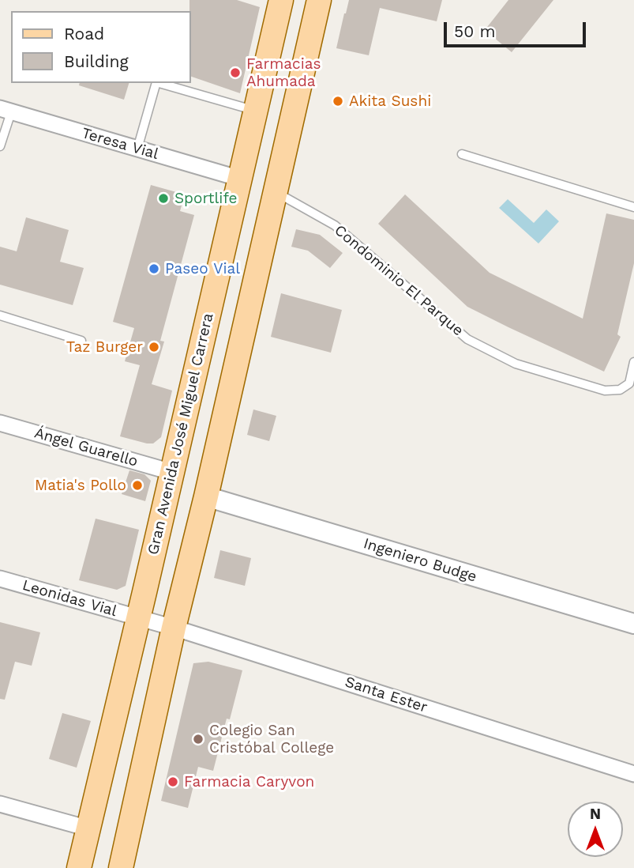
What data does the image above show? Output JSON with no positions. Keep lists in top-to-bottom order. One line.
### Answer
{"streets":{"main road":["Gran Avenida José Miguel Carrera"],"street":["Teresa Vial","Ángel Guarello","Ingeniero Budge","Leonidas Vial","Santa Ester"],"lane":["Condominio El Parque"]},"crossings":[["Teresa Vial","Gran Avenida José Miguel Carrera"],["Gran Avenida José Miguel Carrera","Ángel Guarello"],["Gran Avenida José Miguel Carrera","Leonidas Vial"],["Gran Avenida José Miguel Carrera","Santa Ester"],["Leonidas Vial","Santa Ester"]],"places":["Farmacias Ahumada","Akita Sushi","Sportlife","Paseo Vial","Taz Burger","Matia's Pollo","Colegio San Cristóbal College","Farmacia Caryvon"],"legend":["Road","Building"],"scale_bar":"50 m","north":"top"}
